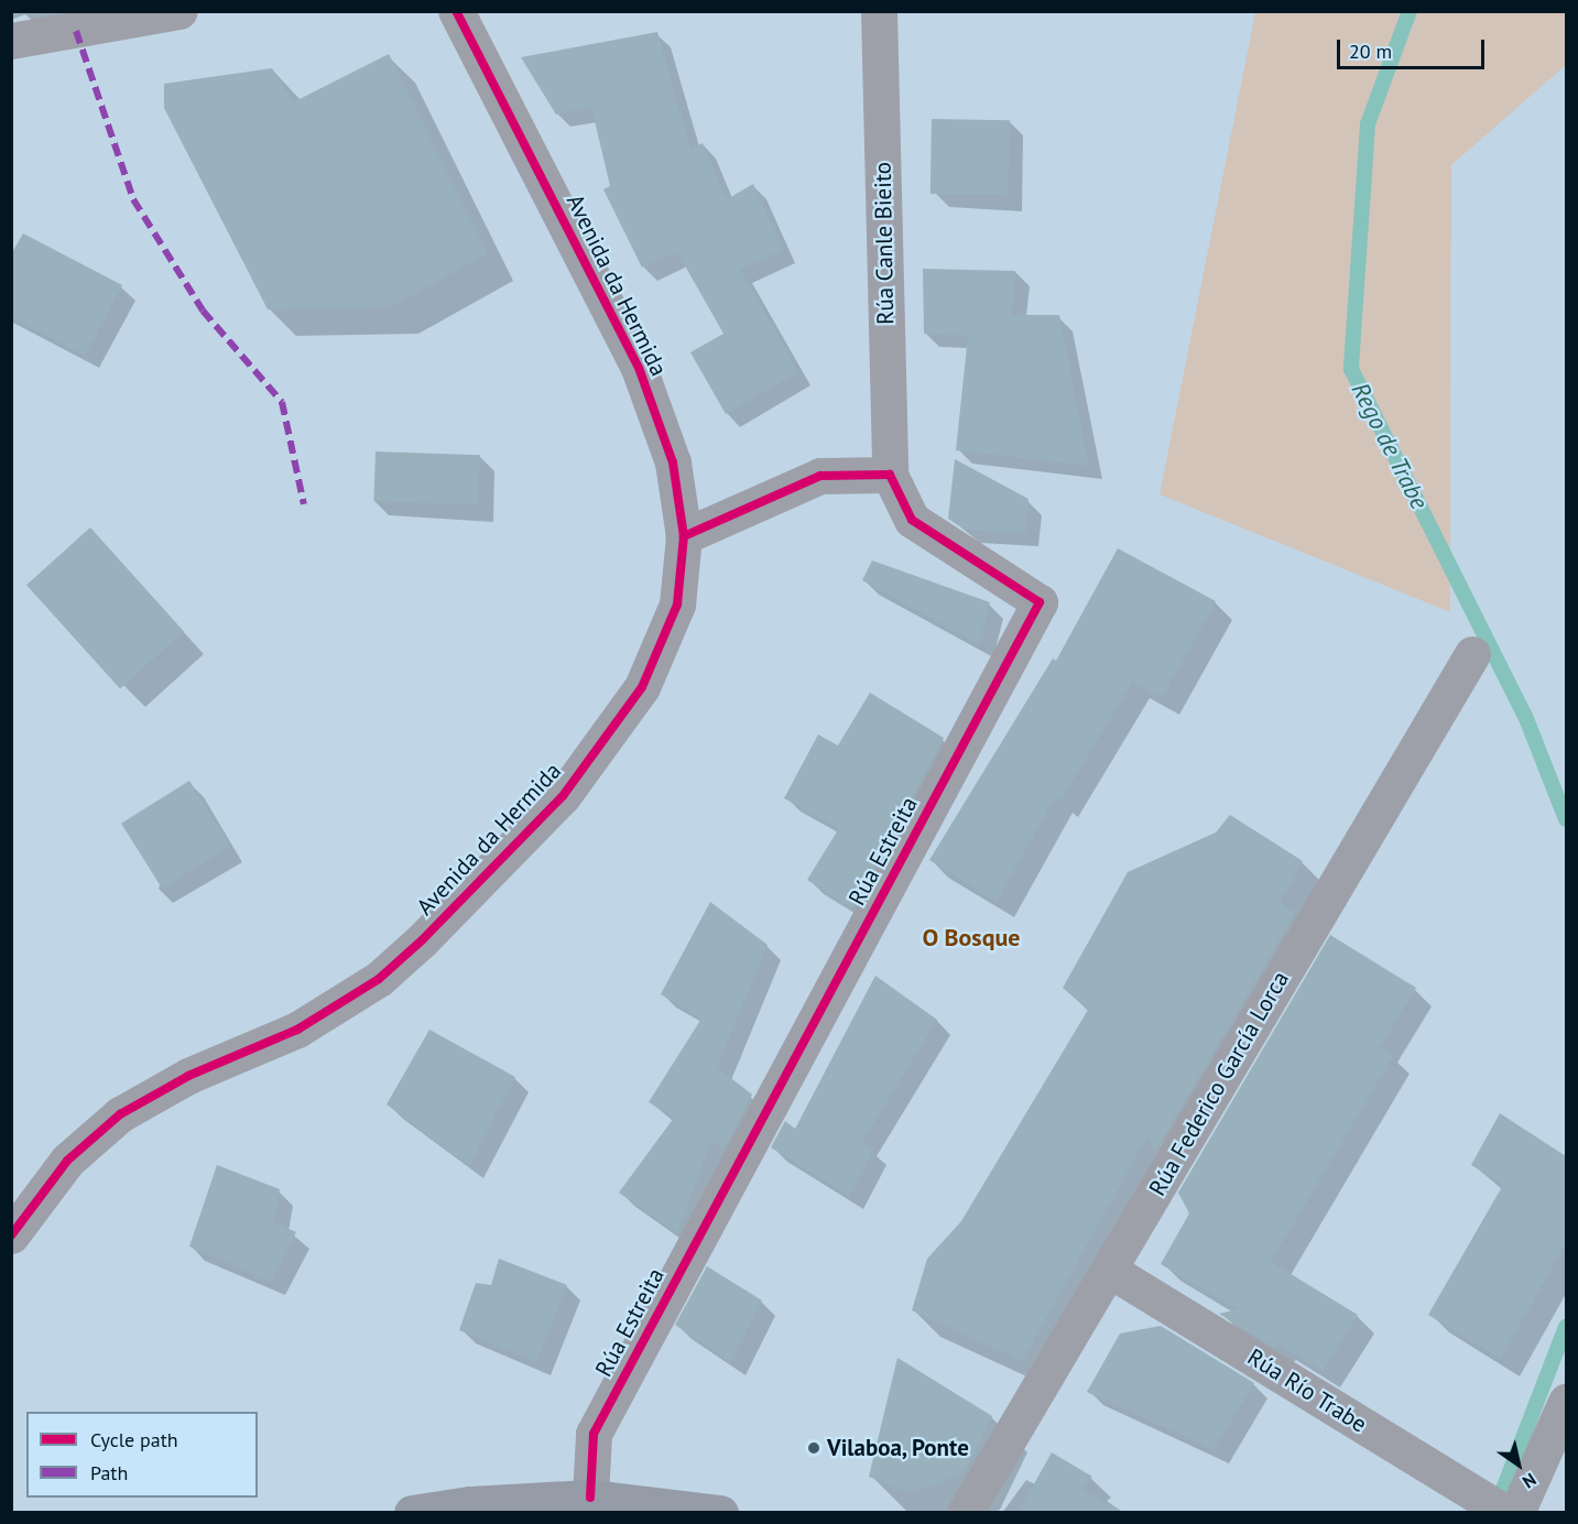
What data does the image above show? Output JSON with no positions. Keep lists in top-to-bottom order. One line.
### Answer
{"streets":{"street":["Rúa Canle Bieito","Avenida da Hermida","Rúa Estreita","Rúa Federico García Lorca","Rúa Río Trabe"]},"crossings":[["Rúa Canle Bieito","Rúa Estreita"],["Rúa Federico García Lorca","Rúa Río Trabe"]],"districts":["O Bosque"],"water":["Rego de Trabe"],"places":["Vilaboa, Ponte"],"legend":["Cycle path","Path"],"scale_bar":"20 m","north":"bottom right"}
